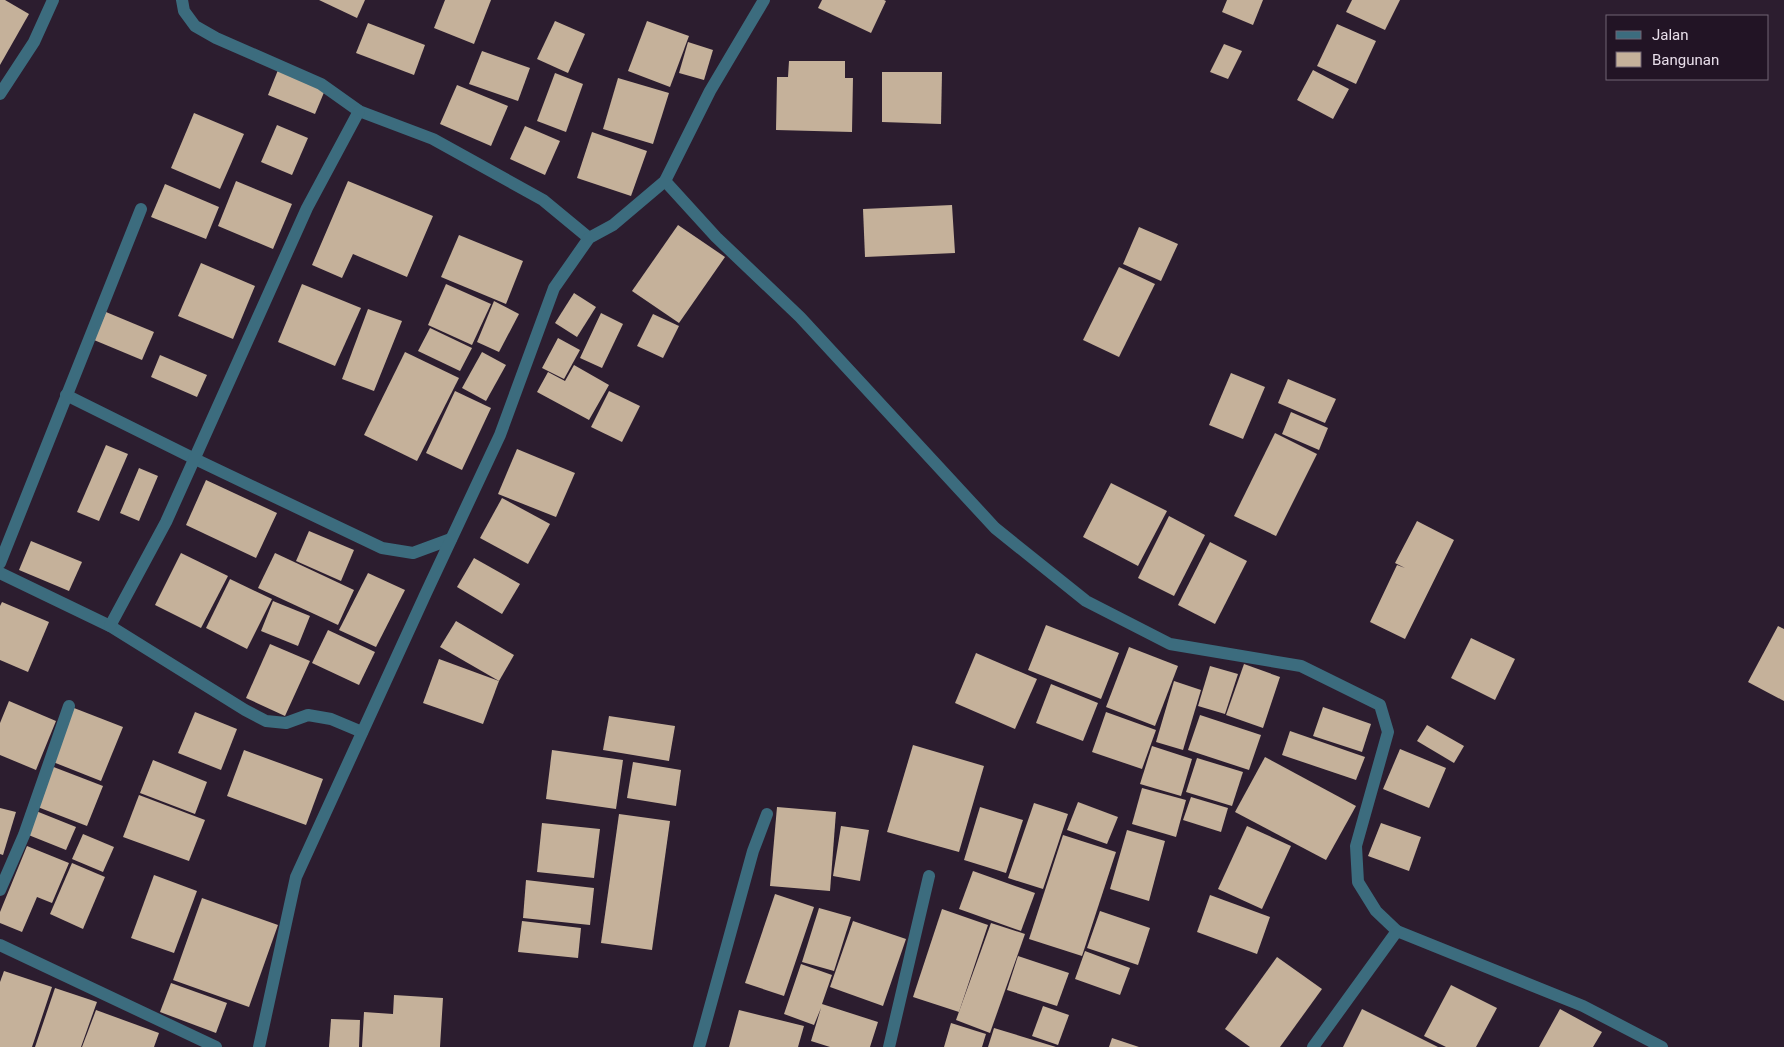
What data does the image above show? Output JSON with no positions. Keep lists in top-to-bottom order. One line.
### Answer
{"legend":["Jalan","Bangunan"]}
